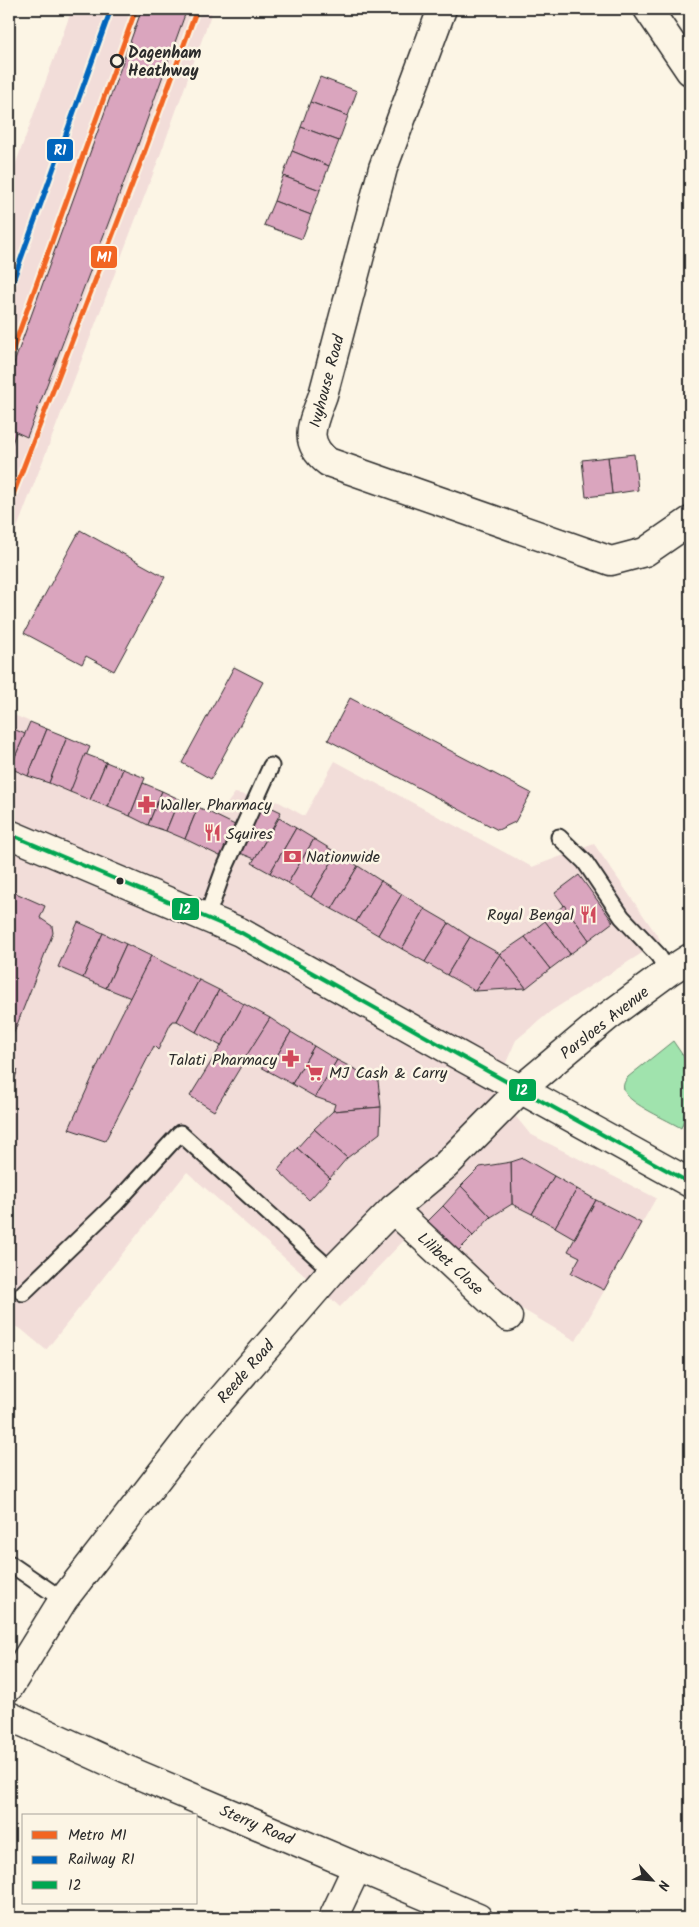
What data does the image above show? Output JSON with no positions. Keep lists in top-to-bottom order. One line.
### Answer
{"streets":{"street":["Ivyhouse Road","Parsloes Avenue","Lilibet Close","Reede Road","Sterry Road"]},"crossings":[["Parsloes Avenue","Reede Road"],["Lilibet Close","Reede Road"]],"places":{"other":["Dagenham Heathway"],"pharmacy":["Waller Pharmacy","Talati Pharmacy"],"restaurant":["Squires","Royal Bengal"],"bank":["Nationwide"],"supermarket":["MJ Cash & Carry"]},"lines":["metro line M1","rail line R1","transit line 12"],"legend":["Metro M1","Railway R1","12"],"north":"bottom right"}
